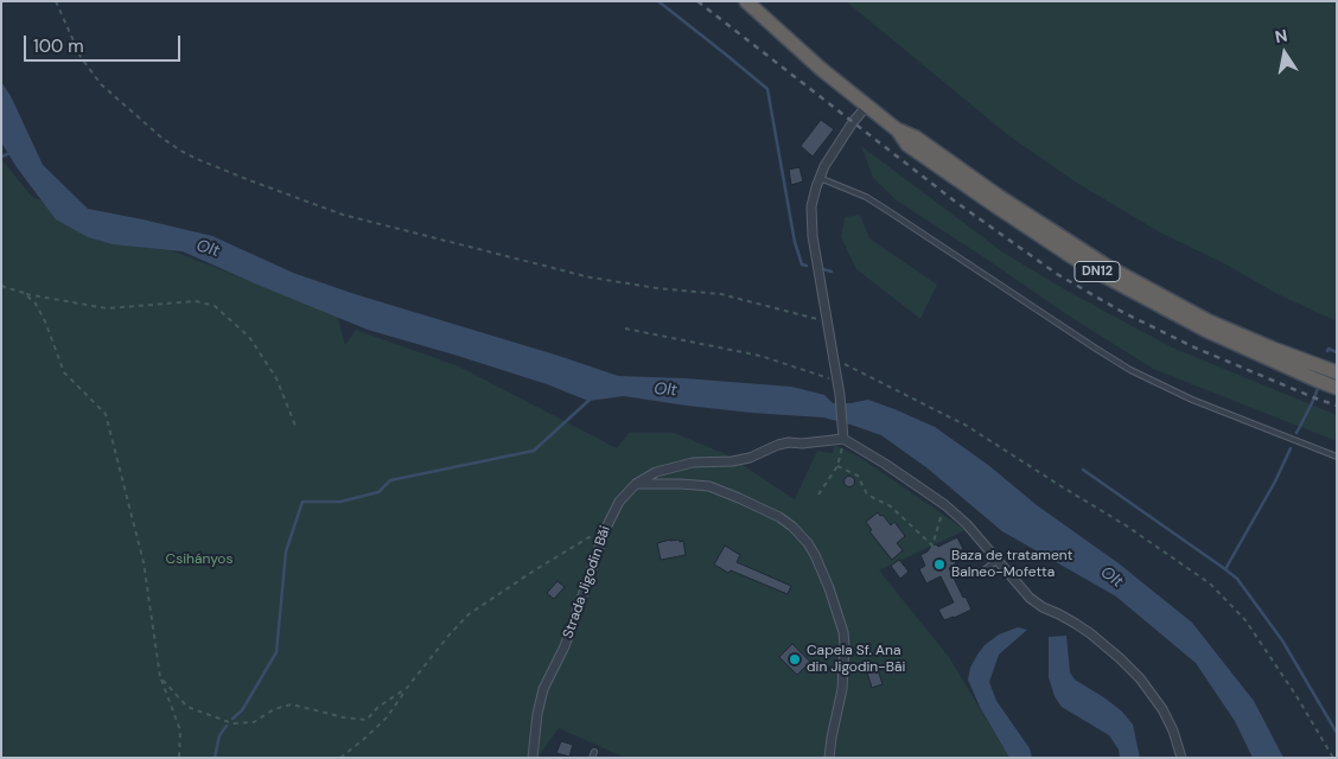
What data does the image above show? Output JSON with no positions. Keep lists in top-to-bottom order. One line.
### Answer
{"streets":{"highway":["DN12"],"street":["Strada Jigodin Băi"]},"water":["Olt"],"parks":["Csihányos"],"places":["Baza de tratament Balneo-Mofetta","Capela Sf. Ana din Jigodin-Băi"],"scale_bar":"100 m","north":"top"}
